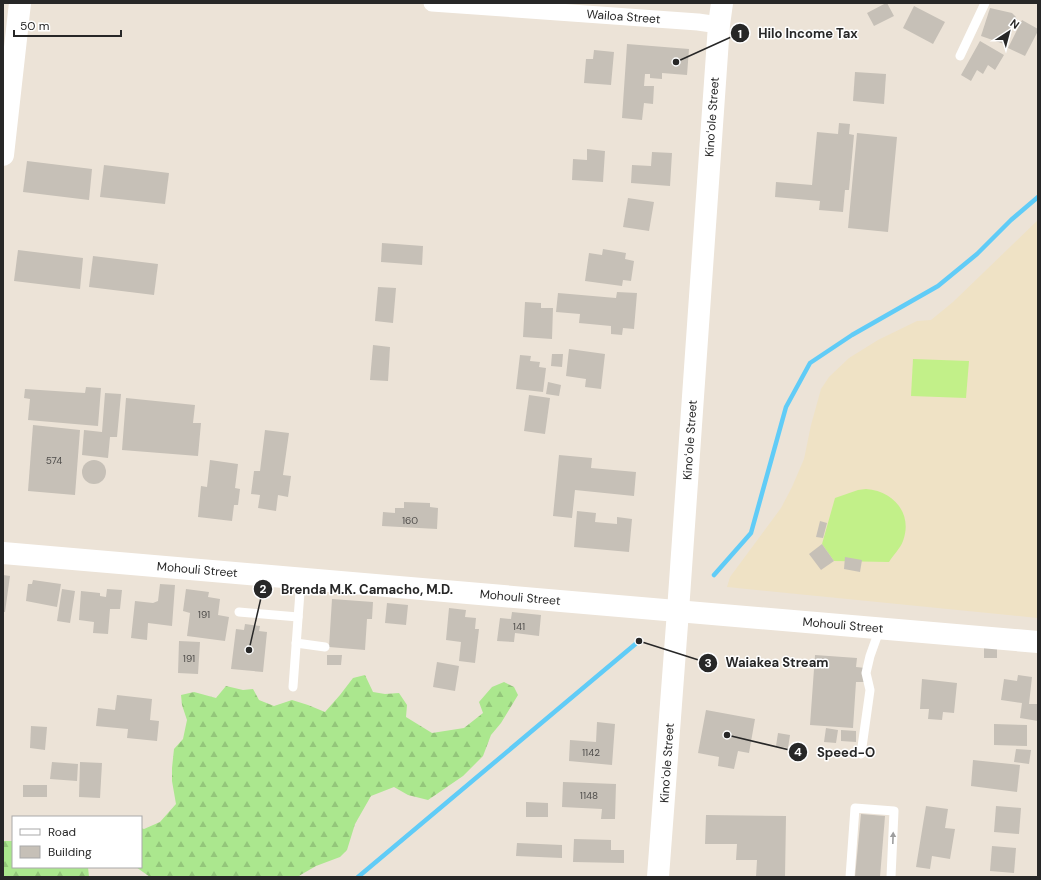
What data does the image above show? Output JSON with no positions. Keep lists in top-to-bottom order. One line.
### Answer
{"streets":{"street":["Wailoa Street","Kinoʻole Street","Mohouli Street"]},"crossings":[["Wailoa Street","Kinoʻole Street"],["Kinoʻole Street","Mohouli Street"]],"places":["Hilo Income Tax","Waiakea Stream","Brenda M.K. Camacho, M.D.","Speed-O"],"house_numbers":["574","160","191","141","191","1142","1148"],"legend":["Road","Building"],"scale_bar":"50 m","north":"top right"}
